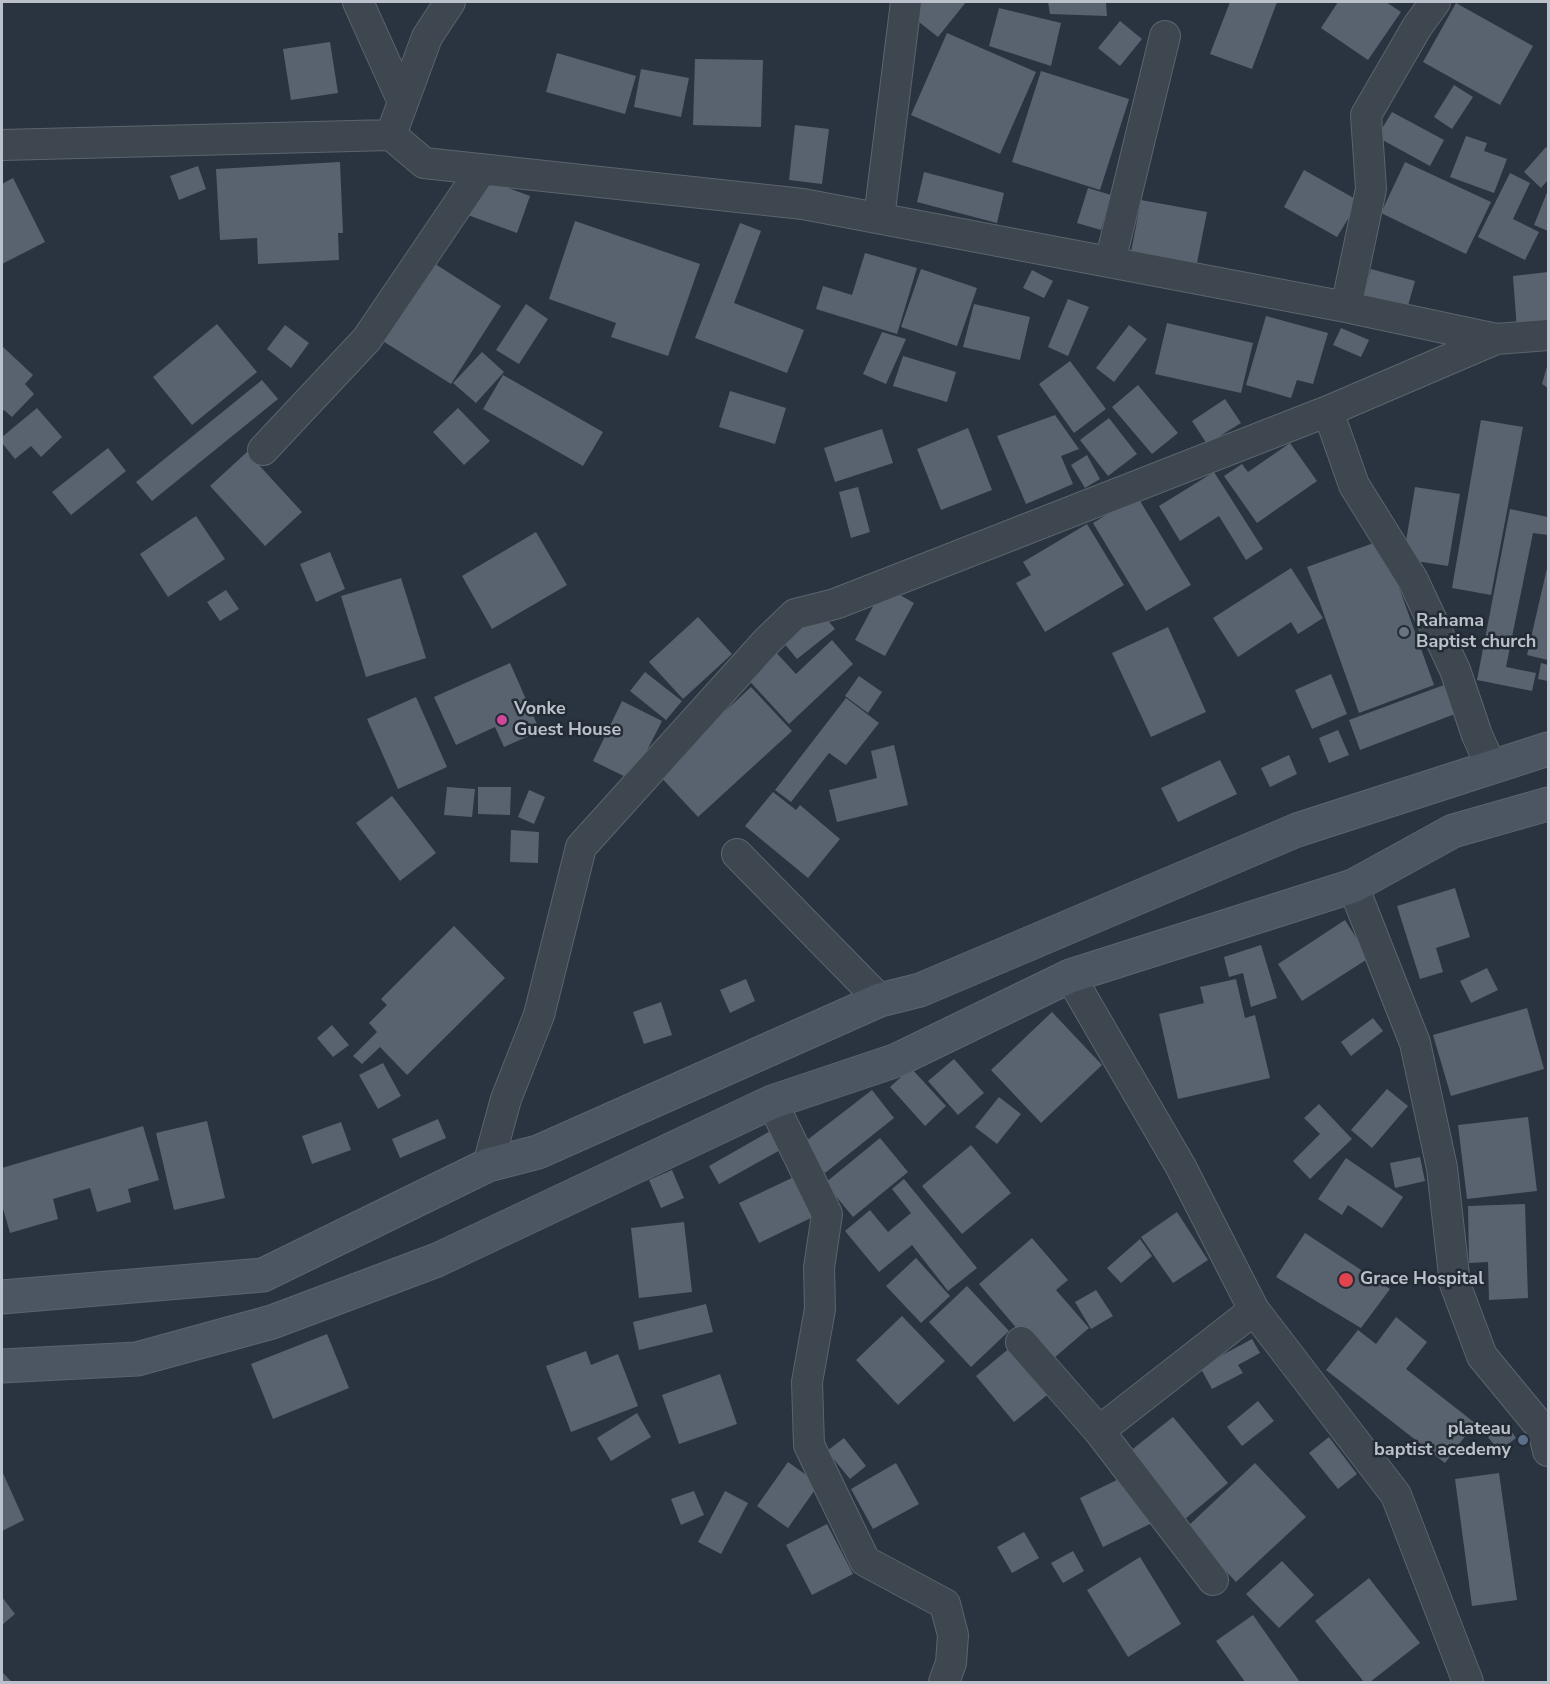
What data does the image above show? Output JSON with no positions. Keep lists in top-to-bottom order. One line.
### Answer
{"places":["Rahama Baptist church","Vonke Guest House","Grace Hospital","plateau baptist acedemy"]}
